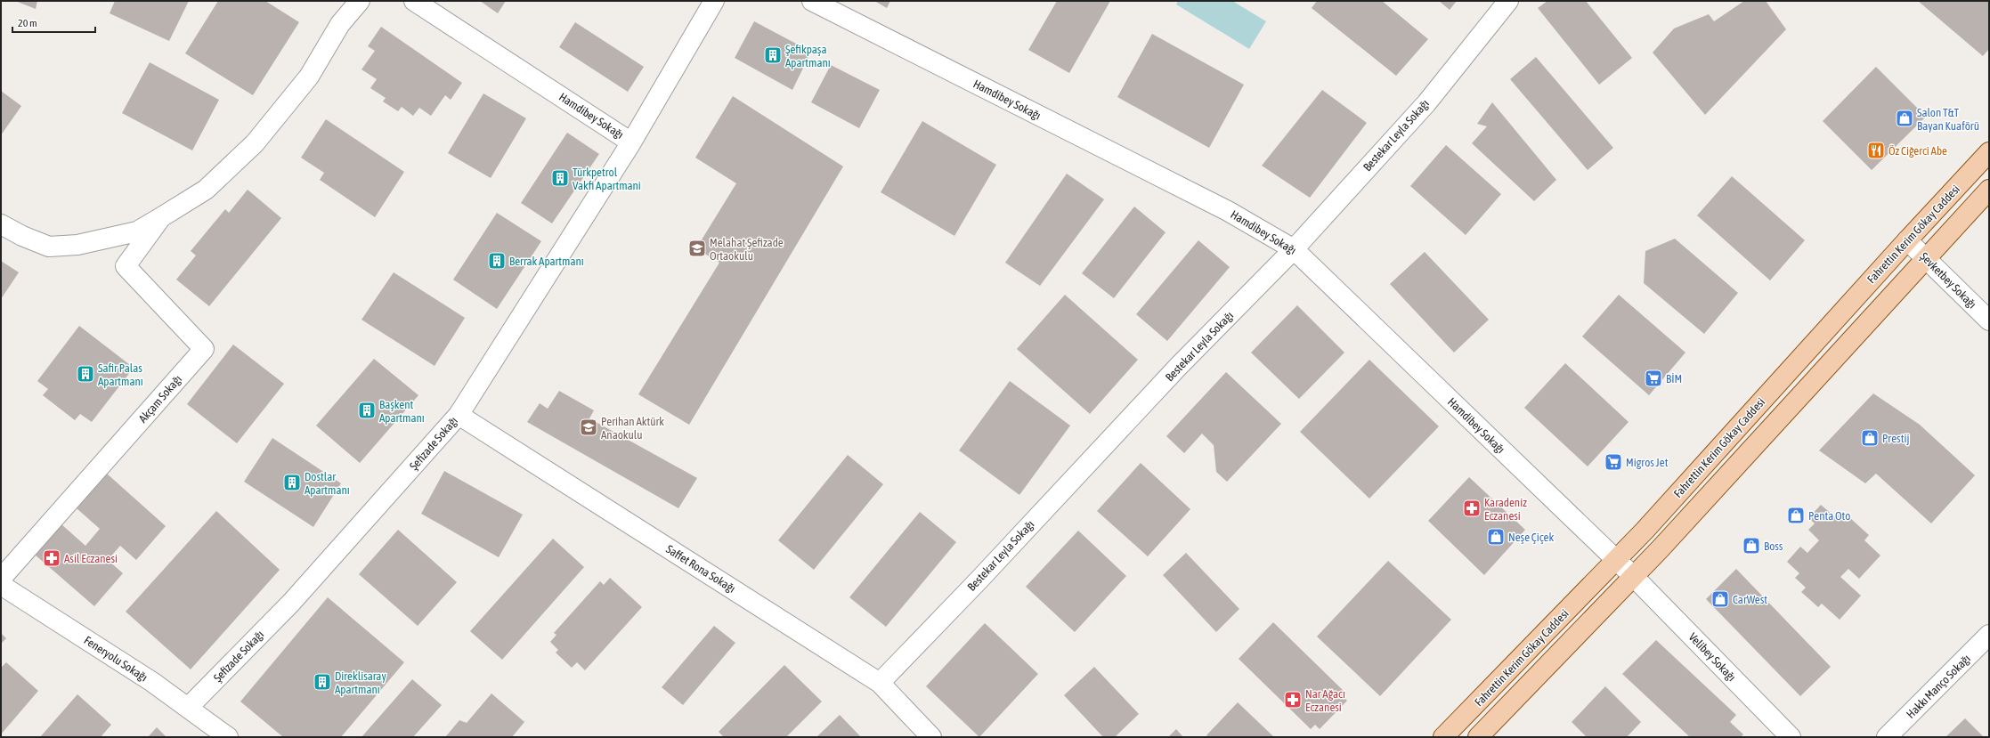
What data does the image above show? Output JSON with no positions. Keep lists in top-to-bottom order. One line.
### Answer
{"streets":{"main road":["Fahrettin Kerim Gökay Caddesi"],"street":["Hamdibey Sokağı","Bestekar Leyla Sokağı","Şevketbey Sokağı","Akçam Sokağı","Şefizade Sokağı","Saffet Rona Sokağı","Velibey Sokağı","Feneryolu Sokağı","Hakkı Manço Sokağı"]},"crossings":[["Hamdibey Sokağı","Bestekar Leyla Sokağı"],["Hamdibey Sokağı","Fahrettin Kerim Gökay Caddesi"],["Hamdibey Sokağı","Şefizade Sokağı"],["Hamdibey Sokağı","Velibey Sokağı"],["Bestekar Leyla Sokağı","Saffet Rona Sokağı"],["Fahrettin Kerim Gökay Caddesi","Şevketbey Sokağı"],["Fahrettin Kerim Gökay Caddesi","Velibey Sokağı"],["Şefizade Sokağı","Saffet Rona Sokağı"],["Şefizade Sokağı","Feneryolu Sokağı"]],"places":{"building":["Şefikpaşa Apartmanı","Türkpetrol Vakfi Apartmani","Berrak Apartmanı","Safir Palas Apartmanı","Başkent Apartmanı","Dostlar Apartmanı","Direklisaray Apartmanı"],"shop":["Salon T&T Bayan Kuaförü","Prestij","Penta Oto","Neşe Çiçek","Boss","CarWest"],"restaurant":["Öz Ciğerci Abe"],"school or university":["Melahat Şefizade Ortaokulu","Perihan Aktürk Anaokulu"],"supermarket":["BİM","Migros Jet"],"pharmacy":["Karadeniz Eczanesi","Asil Eczanesi","Nar Ağacı Eczanesi"]},"scale_bar":"20 m"}
